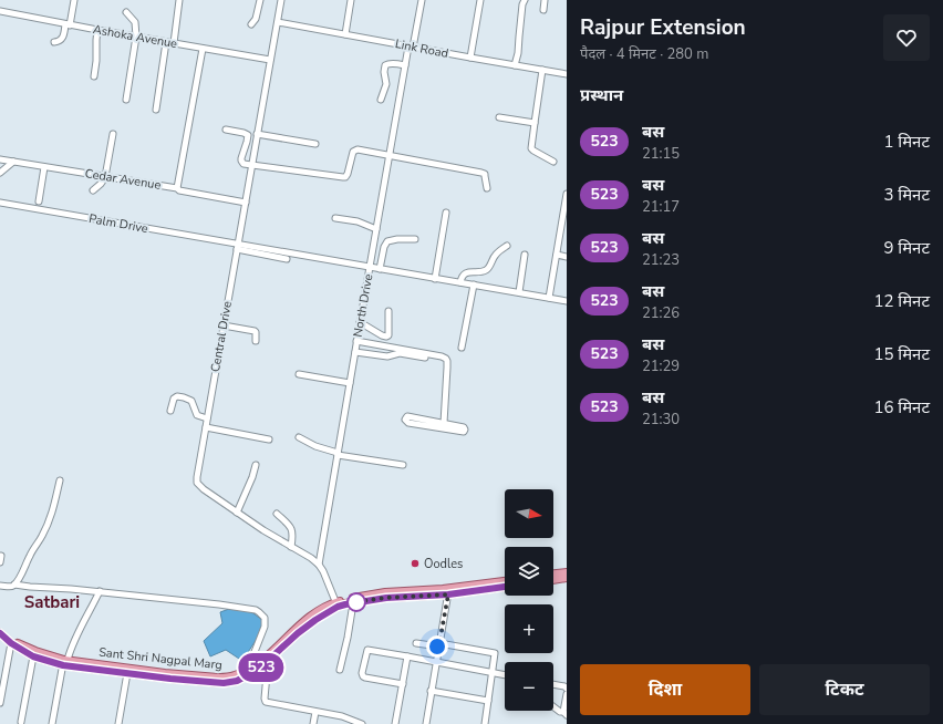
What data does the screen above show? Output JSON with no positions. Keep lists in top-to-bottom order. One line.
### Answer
{"streets":{"main road":["Sant Shri Nagpal Marg"],"street":["Ashoka Avenue","Link Road","Cedar Avenue","Palm Drive","North Drive","Central Drive"]},"crossings":[["Ashoka Avenue","Central Drive"],["Link Road","North Drive"],["Link Road","Central Drive"],["Cedar Avenue","Central Drive"],["Palm Drive","Central Drive"],["North Drive","Central Drive"],["Central Drive","Sant Shri Nagpal Marg"]],"districts":["Satbari"],"places":["Oodles"],"lines":["bus line 523"],"north":"right","page":{"on_map":"523","heading":[["Rajpur Extension","पैदल · 4 मिनट · 280 m"],"प्रस्थान"],"list":[{"mark":"523","name":"बस","note":"21:15","value":"1 मिनट"},{"mark":"523","name":"बस","note":"21:17","value":"3 मिनट"},{"mark":"523","name":"बस","note":"21:23","value":"9 मिनट"},{"mark":"523","name":"बस","note":"21:26","value":"12 मिनट"},{"mark":"523","name":"बस","note":"21:29","value":"15 मिनट"},{"mark":"523","name":"बस","note":"21:30","value":"16 मिनट"}],"map_buttons":["+","−"],"buttons":["दिशा","टिकट"]}}
